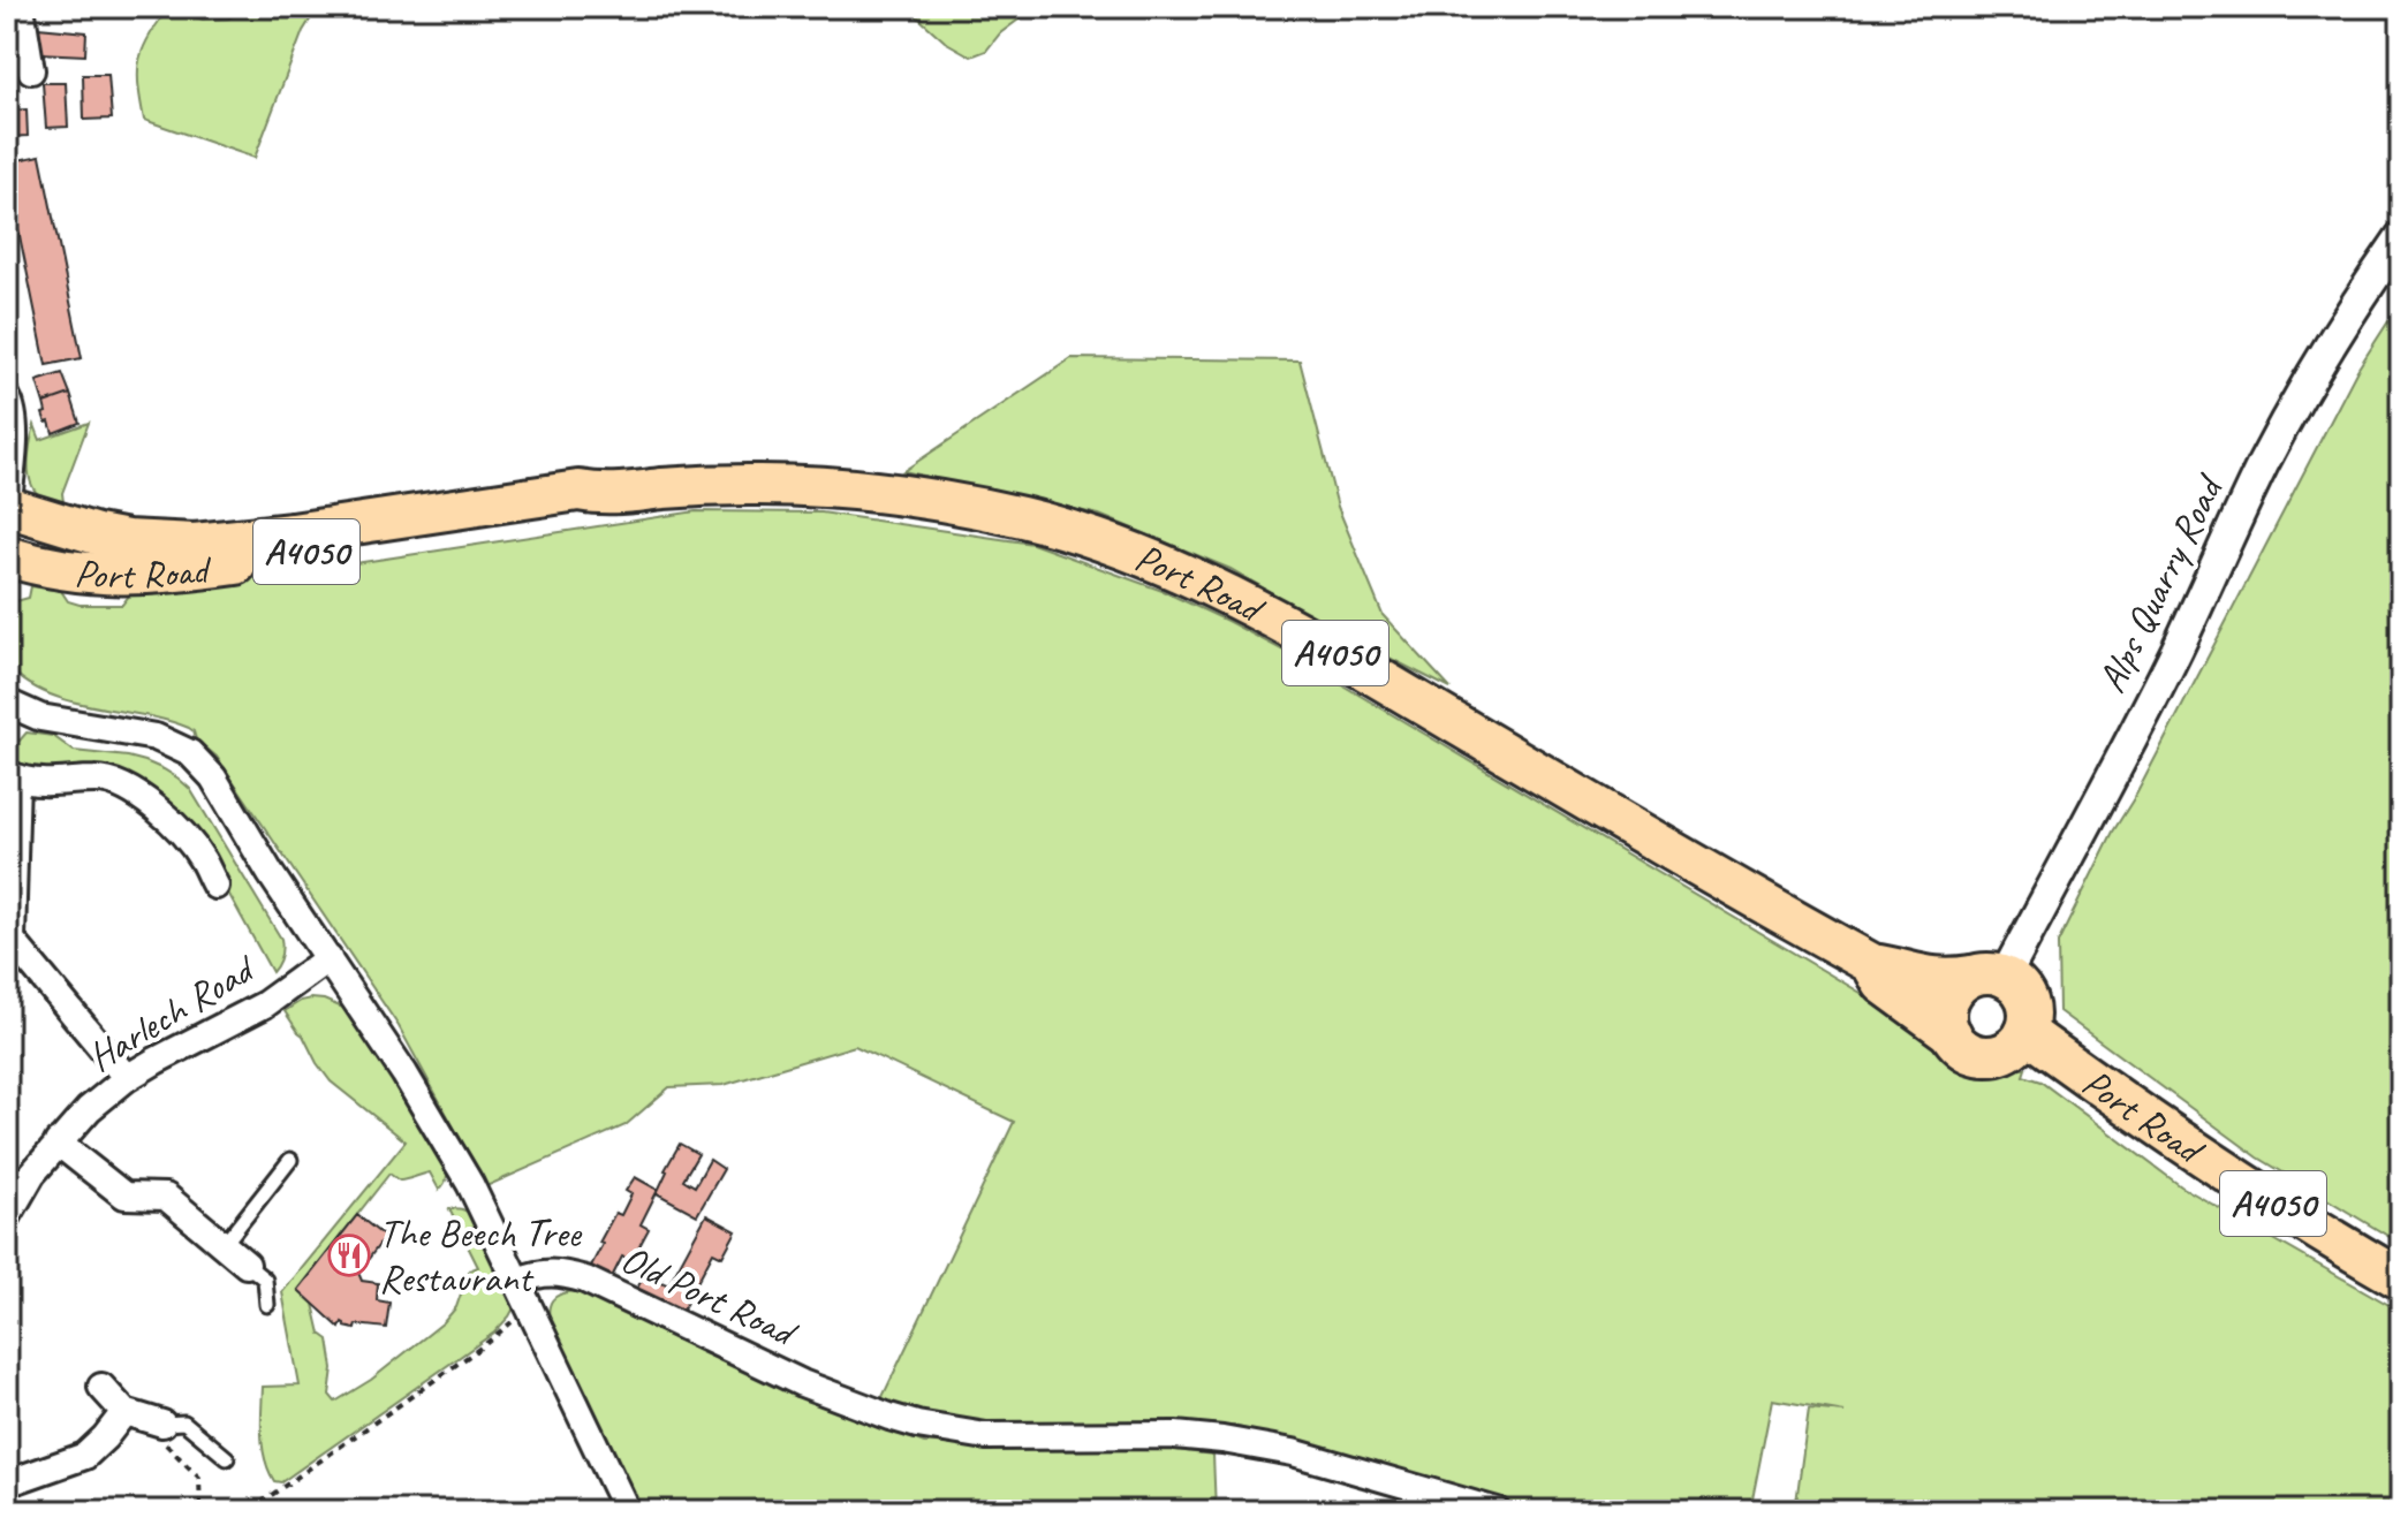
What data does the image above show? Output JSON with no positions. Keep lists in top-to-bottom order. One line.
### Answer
{"streets":{"main road":["A4050","Port Road"],"street":["Alps Quarry Road","Harlech Road","Old Port Road"]},"crossings":[["A4050","Port Road"],["A4050","Alps Quarry Road"],["Port Road","Alps Quarry Road"]],"places":{"restaurant":["The Beech Tree Restaurant"]}}
